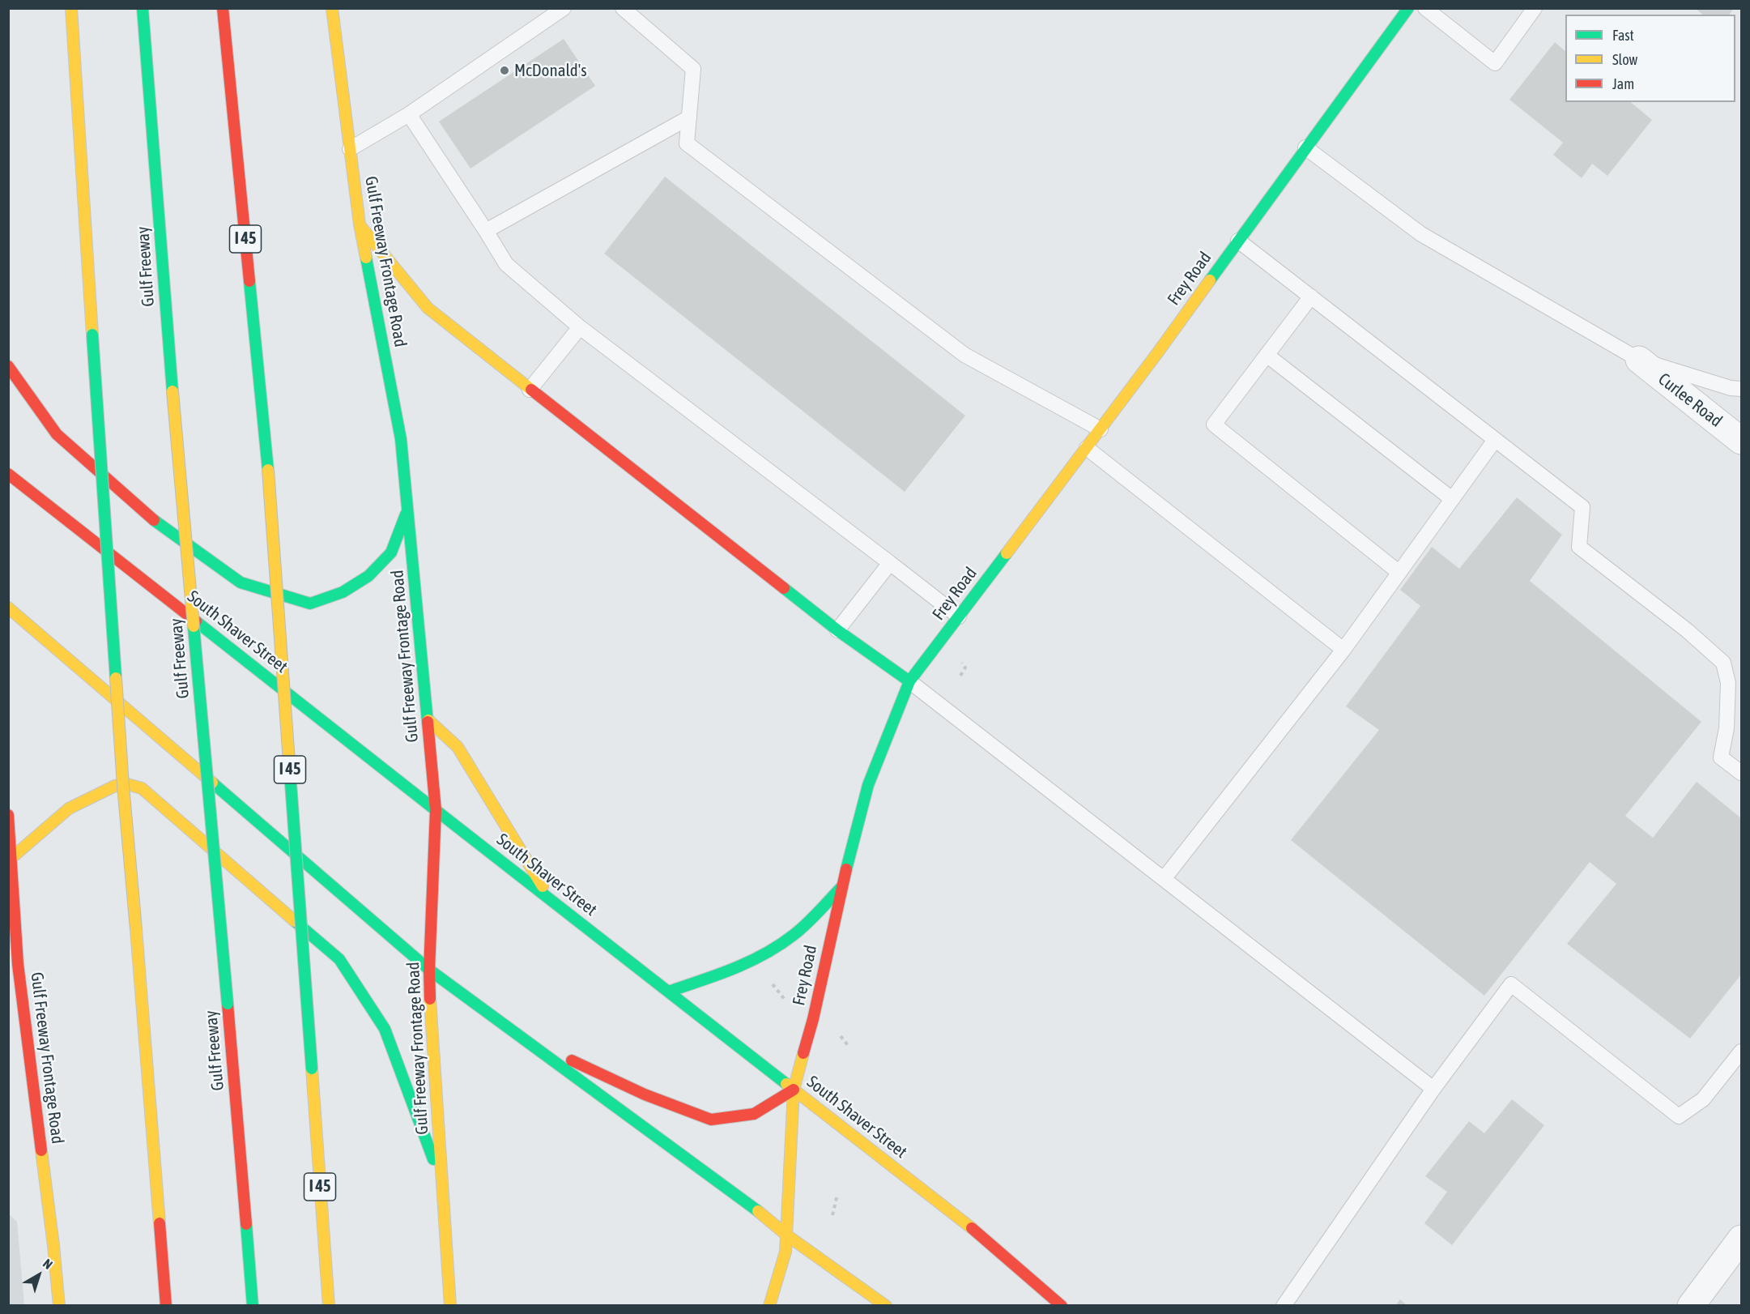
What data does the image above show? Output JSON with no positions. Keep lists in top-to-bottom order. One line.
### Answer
{"streets":{"main road":["I 45","Gulf Freeway Frontage Road","Gulf Freeway","Frey Road","South Shaver Street"],"street":["Curlee Road"]},"crossings":[["Gulf Freeway Frontage Road","South Shaver Street"],["Frey Road","South Shaver Street"]],"places":["McDonald's"],"legend":["Fast","Slow","Jam"],"north":"top right"}
